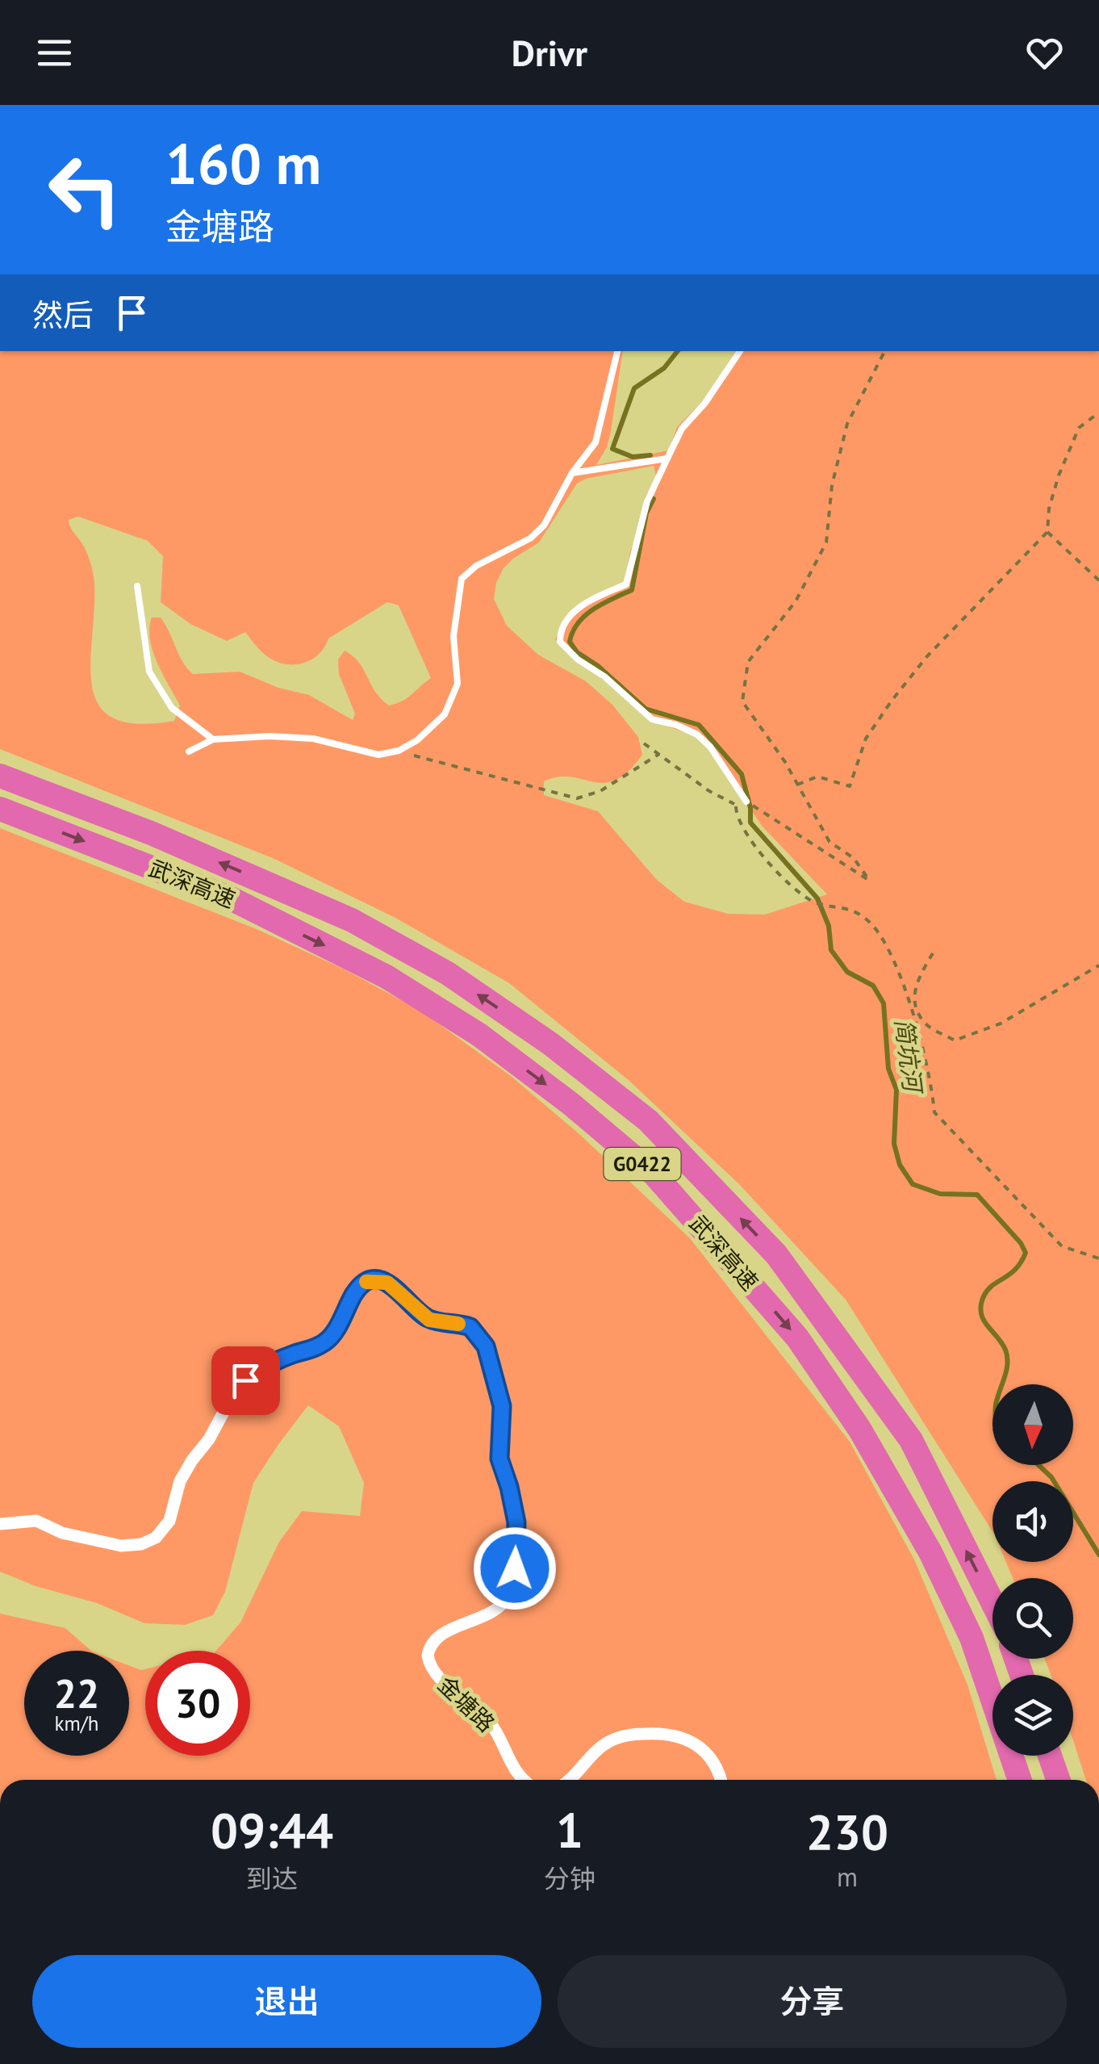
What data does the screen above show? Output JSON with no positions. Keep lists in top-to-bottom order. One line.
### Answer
{"streets":{"highway":["武深高速","G0422"],"street":["金塘路"]},"water":["简坑河"],"north":"bottom","page":{"header":"Drivr","turn":["160 m","金塘路"],"then":"然后","speed":"22 km/h","limit":"30","eta":["09:44","到达","1","分钟","230","m"],"buttons":["退出","分享"]}}
